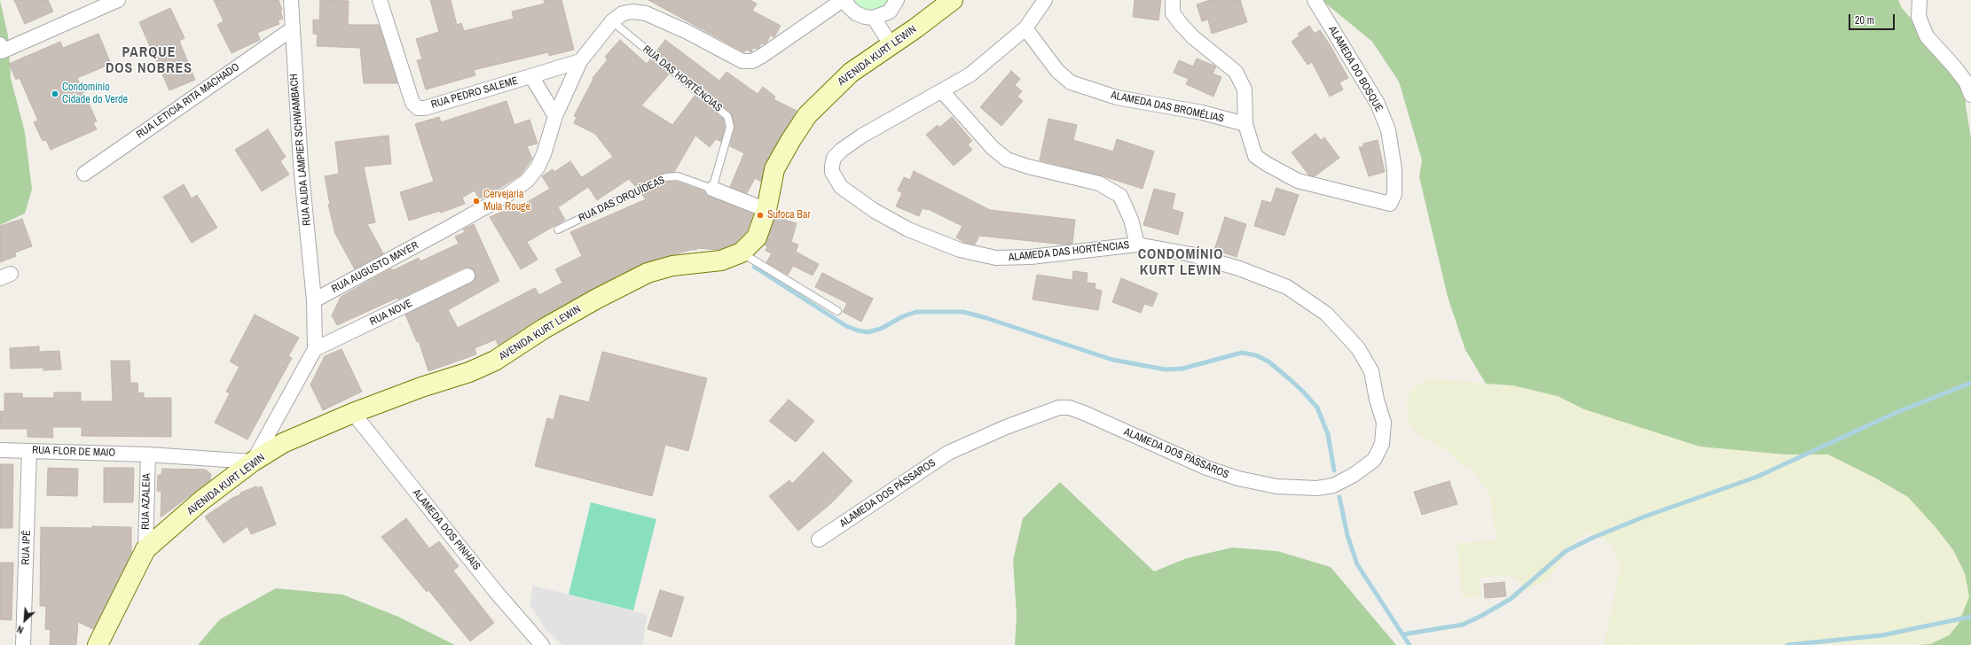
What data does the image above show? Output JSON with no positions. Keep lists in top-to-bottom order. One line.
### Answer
{"streets":{"main road":["AVENIDA KURT LEWIN"],"street":["ALAMEDA DO BOSQUE","RUA PEDRO SALEME","RUA LETICIA RITA MACHADO","ALAMEDA DAS BROMÉLIAS","RUA ALIDA LAMPIER SCHWAMBACH","RUA DAS ORQUÍDEAS","ALAMEDA DAS HORTÊNCIAS","RUA AUGUSTO MAYER","RUA NOVE","RUA FLOR DE MAIO","ALAMEDA DOS PÁSSAROS","RUA AZALEIA","ALAMEDA DOS PINHAIS","RUA IPÊ"],"lane":["RUA DAS HORTÊNCIAS"]},"crossings":[["AVENIDA KURT LEWIN","RUA DAS ORQUÍDEAS"],["AVENIDA KURT LEWIN","RUA FLOR DE MAIO"],["AVENIDA KURT LEWIN","RUA AZALEIA"],["AVENIDA KURT LEWIN","ALAMEDA DOS PINHAIS"],["ALAMEDA DO BOSQUE","ALAMEDA DAS BROMÉLIAS"],["RUA DAS HORTÊNCIAS","RUA DAS ORQUÍDEAS"],["RUA DAS HORTÊNCIAS","RUA AUGUSTO MAYER"],["RUA PEDRO SALEME","RUA AUGUSTO MAYER"],["RUA LETICIA RITA MACHADO","RUA ALIDA LAMPIER SCHWAMBACH"],["ALAMEDA DAS BROMÉLIAS","ALAMEDA DAS HORTÊNCIAS"],["RUA ALIDA LAMPIER SCHWAMBACH","RUA AUGUSTO MAYER"],["ALAMEDA DAS HORTÊNCIAS","ALAMEDA DOS PÁSSAROS"],["RUA FLOR DE MAIO","RUA AZALEIA"],["RUA FLOR DE MAIO","RUA IPÊ"]],"districts":["PARQUE DOS NOBRES","CONDOMÍNIO KURT LEWIN"],"places":["Condomínio Cidade do Verde","Cervejaria Mula Rouge","Sufoca Bar"],"scale_bar":"20 m","north":"bottom left"}
